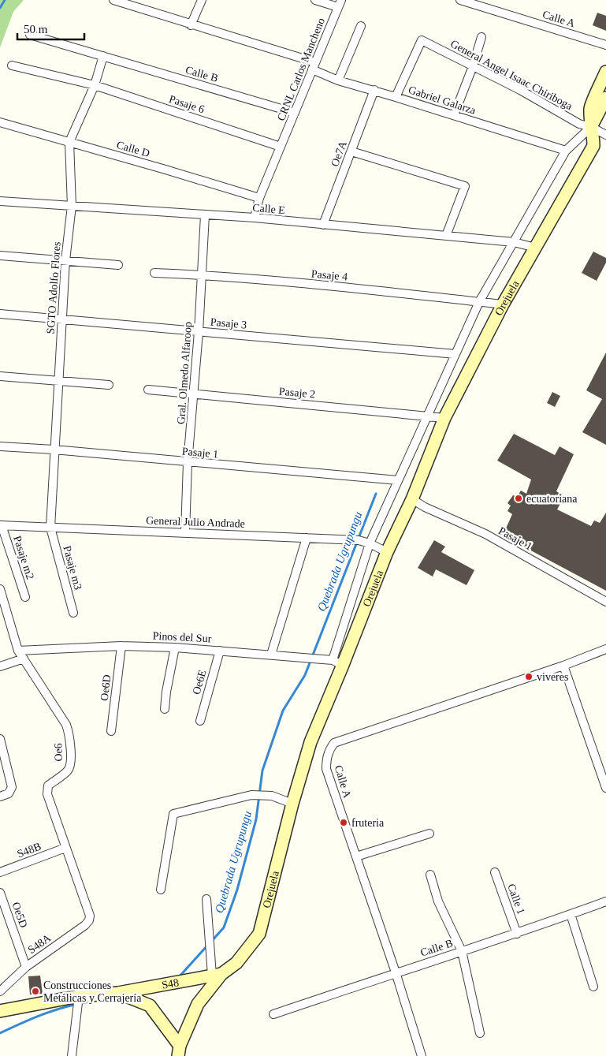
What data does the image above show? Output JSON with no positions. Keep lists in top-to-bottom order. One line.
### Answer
{"streets":{"street":["Calle A","CRNL Carlos Mancheno","Calle B","General Angel Isaac Chiriboga","Gabriel Galarza","Pasaje 6","Calle D","Oe7A","Calle E","Pasaje 4","SGTO Adolfo Flores","Orejuela","Pasaje 3","Gral. Olmedo Alfaroop","Pasaje 2","Pasaje 1","General Julio Andrade","Pasaje m2","Pasaje m3","Pinos del Sur","Oe6E","Oe6D","Oe6","S48B","Calle 1","Oe5D","S48A","S48"]},"crossings":[["Calle A","Calle B"],["CRNL Carlos Mancheno","Calle B"],["CRNL Carlos Mancheno","Gabriel Galarza"],["CRNL Carlos Mancheno","Pasaje 6"],["Calle B","SGTO Adolfo Flores"],["Calle B","Calle 1"],["General Angel Isaac Chiriboga","Gabriel Galarza"],["General Angel Isaac Chiriboga","Orejuela"],["Gabriel Galarza","Oe7A"],["Pasaje 6","SGTO Adolfo Flores"],["Calle D","SGTO Adolfo Flores"],["Oe7A","Calle E"],["Calle E","SGTO Adolfo Flores"],["Calle E","Orejuela"],["Calle E","Gral. Olmedo Alfaroop"],["Pasaje 4","Orejuela"],["Pasaje 4","Gral. Olmedo Alfaroop"],["SGTO Adolfo Flores","Pasaje 3"],["SGTO Adolfo Flores","Pasaje 1"],["SGTO Adolfo Flores","General Julio Andrade"],["SGTO Adolfo Flores","Pasaje m3"],["Orejuela","Pasaje 2"],["Orejuela","Pasaje 1"],["Orejuela","General Julio Andrade"],["Orejuela","Pinos del Sur"],["Orejuela","S48"],["Pasaje 3","Gral. Olmedo Alfaroop"],["Gral. Olmedo Alfaroop","Pasaje 2"],["Gral. Olmedo Alfaroop","Pasaje 1"],["Gral. Olmedo Alfaroop","General Julio Andrade"],["General Julio Andrade","Pasaje m2"],["General Julio Andrade","Pasaje m3"],["Pinos del Sur","Oe6E"],["Pinos del Sur","Oe6D"],["Pinos del Sur","Oe6"],["Oe6","S48B"],["Oe6","S48A"],["Oe5D","S48A"]],"water":["Quebrada Ugrupungu"],"places":["ecuatoriana","viveres","fruteria","Construcciones Metálicas y Cerrajería"],"scale_bar":"50 m"}
